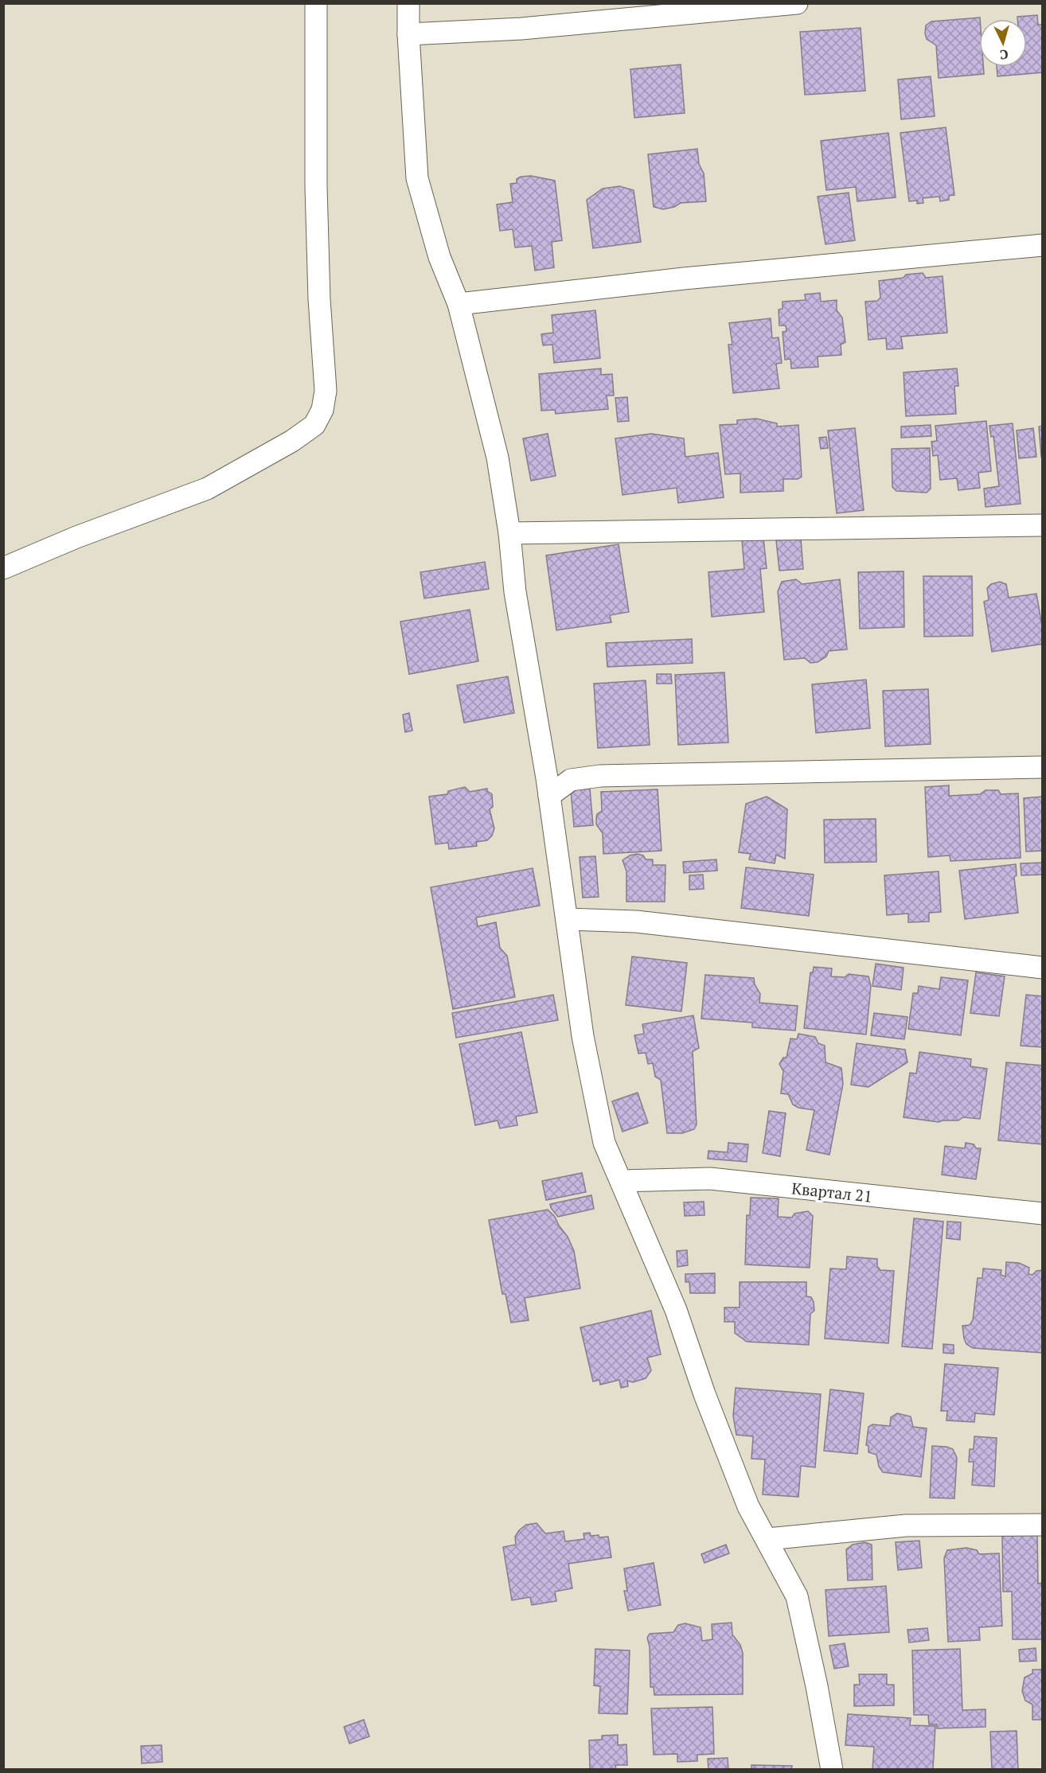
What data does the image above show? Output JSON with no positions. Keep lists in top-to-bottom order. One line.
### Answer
{"streets":{"street":["Квартал 21"]},"north":"bottom"}
